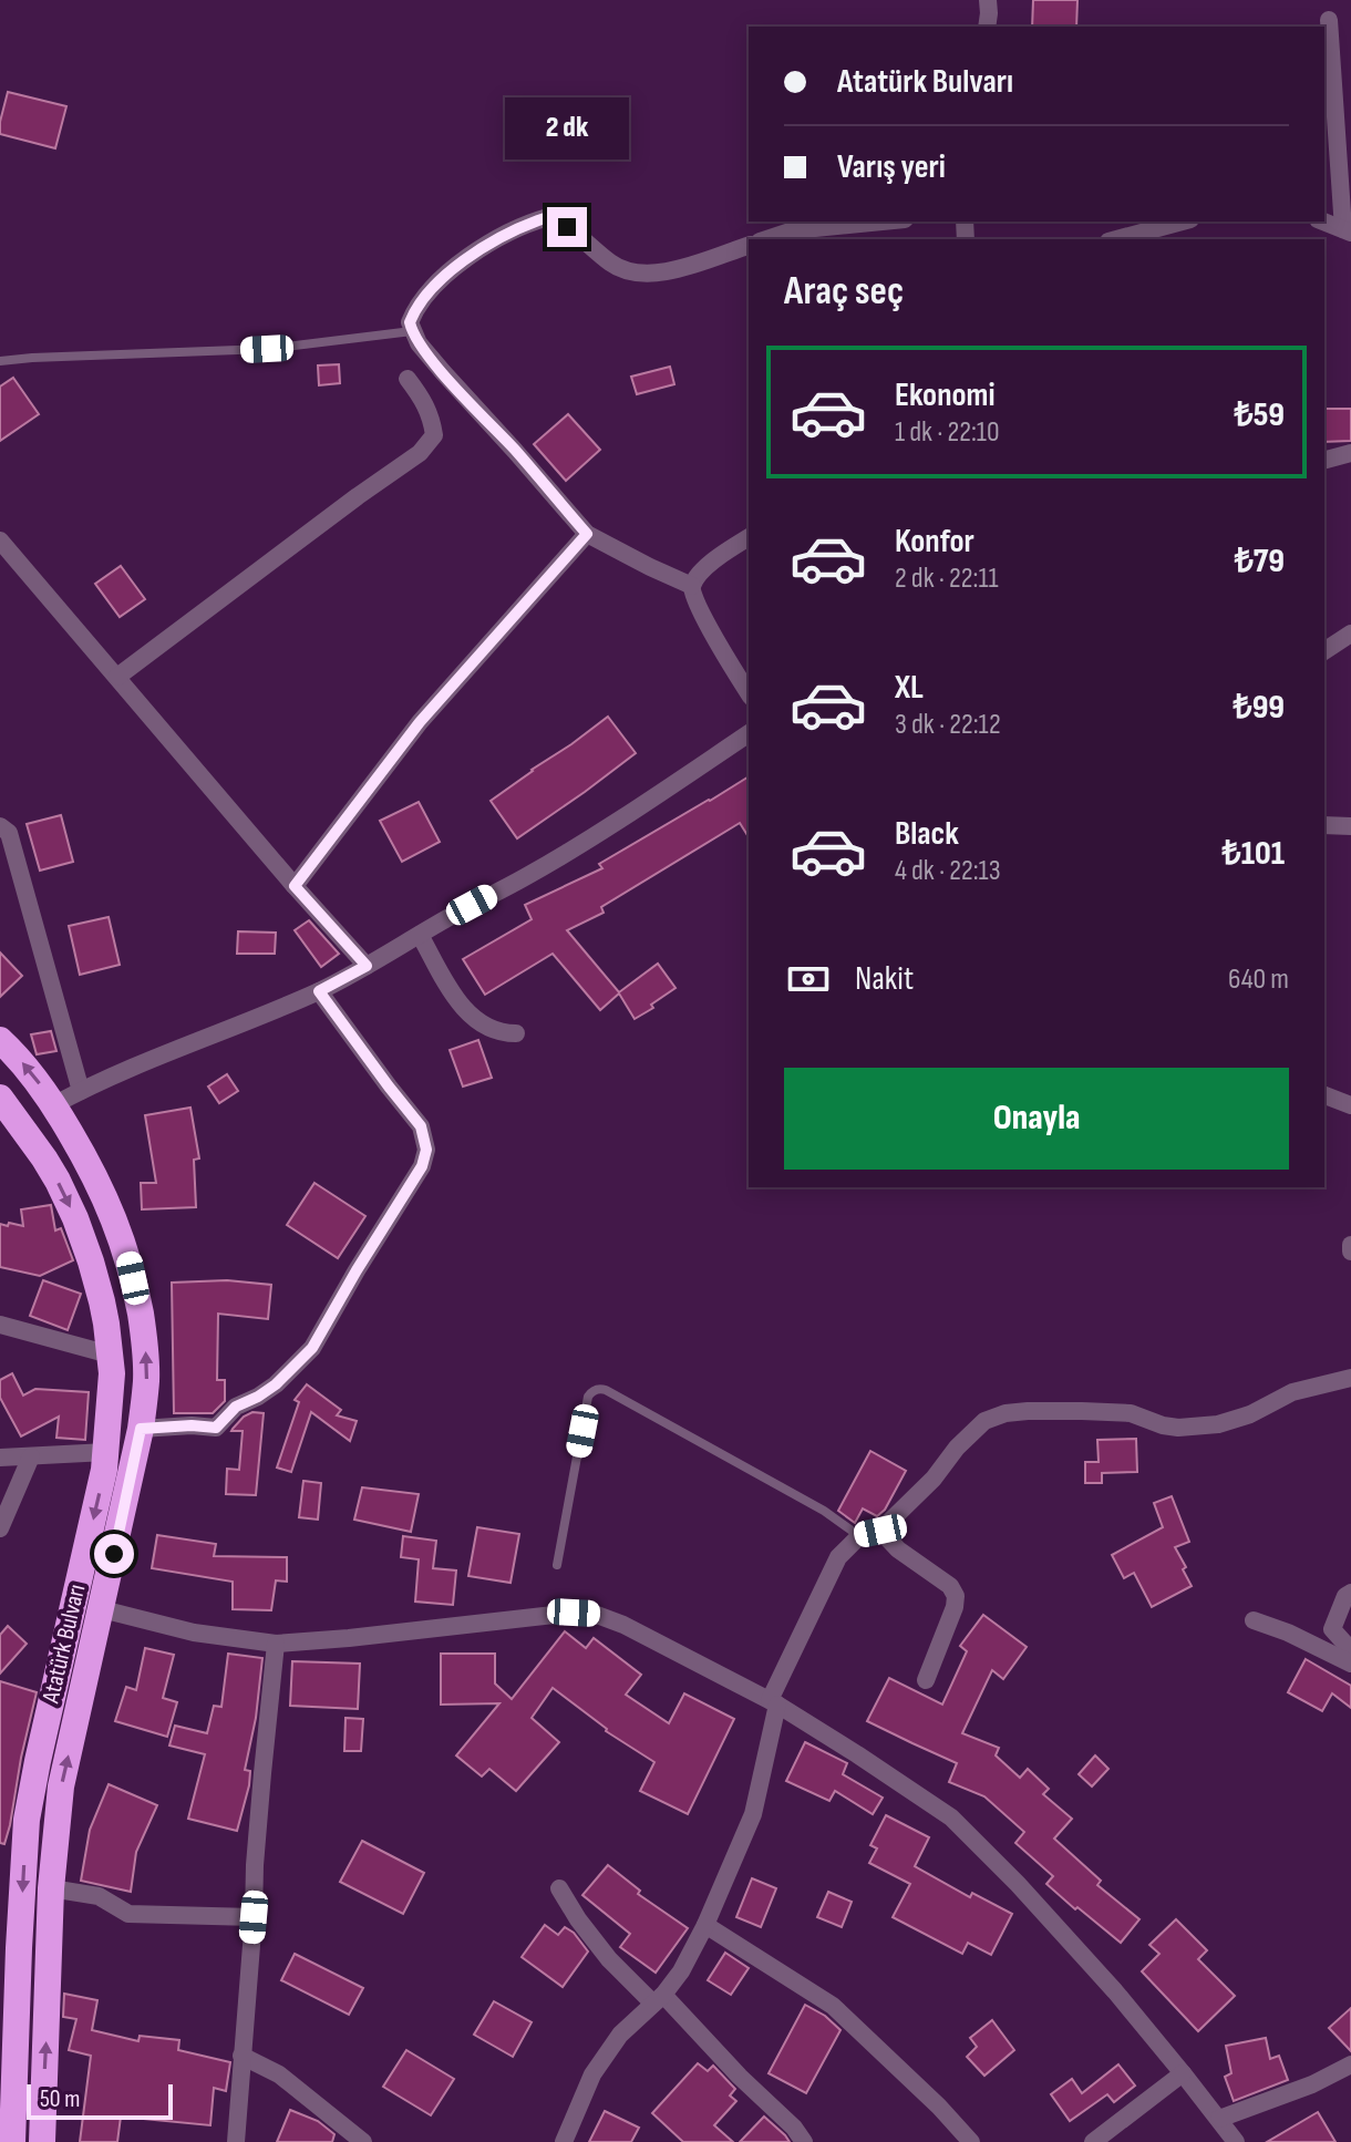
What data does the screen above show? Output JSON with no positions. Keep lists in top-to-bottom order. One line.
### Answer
{"streets":{"highway":["Atatürk Bulvarı"]},"scale_bar":"50 m","page":{"banner":["Atatürk Bulvarı","Varış yeri"],"bubble":"2 dk","heading":"Araç seç","list":[{"name":"Ekonomi","note":"1 dk · 22:10","value":"₺59"},{"name":"Konfor","note":"2 dk · 22:11","value":"₺79"},{"name":"XL","note":"3 dk · 22:12","value":"₺99"},{"name":"Black","note":"4 dk · 22:13","value":"₺101"}],"pay":["Nakit","640 m"],"buttons":"Onayla","scale":"50 m"}}
